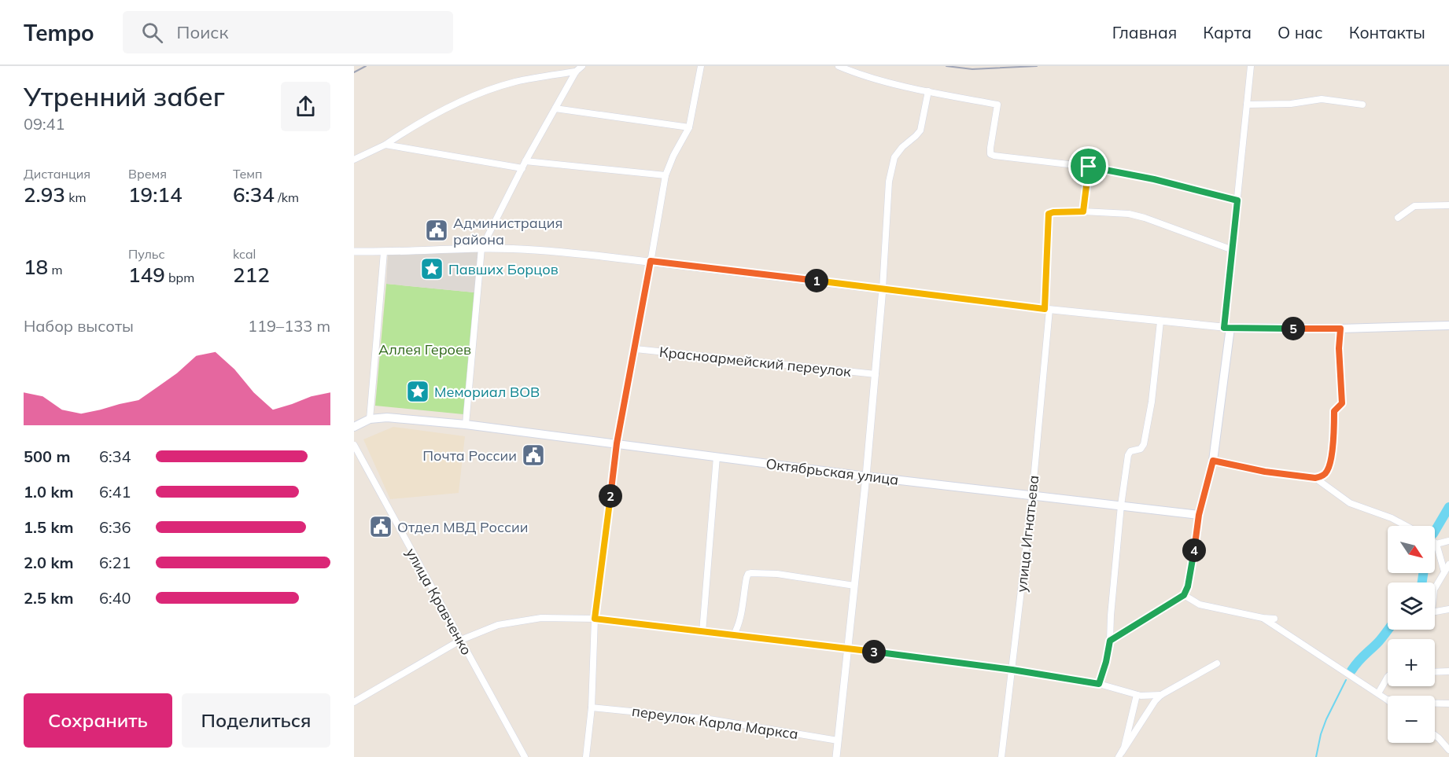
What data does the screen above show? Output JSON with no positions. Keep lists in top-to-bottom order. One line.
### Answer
{"streets":{"main road":["Октябрьская улица"],"street":["Красноармейский переулок","улица Игнатьева","улица Кравченко","переулок Карла Маркса"]},"crossings":[["Октябрьская улица","улица Игнатьева"]],"parks":["Аллея Героев"],"places":{"public building":["Администрация района","Почта России","Отдел МВД России"],"place":["Павших Борцов","Мемориал ВОВ"]},"north":"bottom right","page":{"header":"Tempo","search":"Поиск","nav":["Главная","Карта","О нас","Контакты"],"heading":["Утренний забег","09:41"],"stats":[["Дистанция","2.93 km"],["Время","19:14"],["Темп","6:34 /km"],["18 m"],["Пульс","149 bpm"],["kcal","212"]],"pins":["1","5","2","4","3"],"chart":["Набор высоты","119–133 m"],"list":[{"name":"500 m","note":"6:34"},{"name":"1.0 km","note":"6:41"},{"name":"1.5 km","note":"6:36"},{"name":"2.0 km","note":"6:21"},{"name":"2.5 km","note":"6:40"}],"map_buttons":["+","−"],"buttons":["Сохранить","Поделиться"]}}
